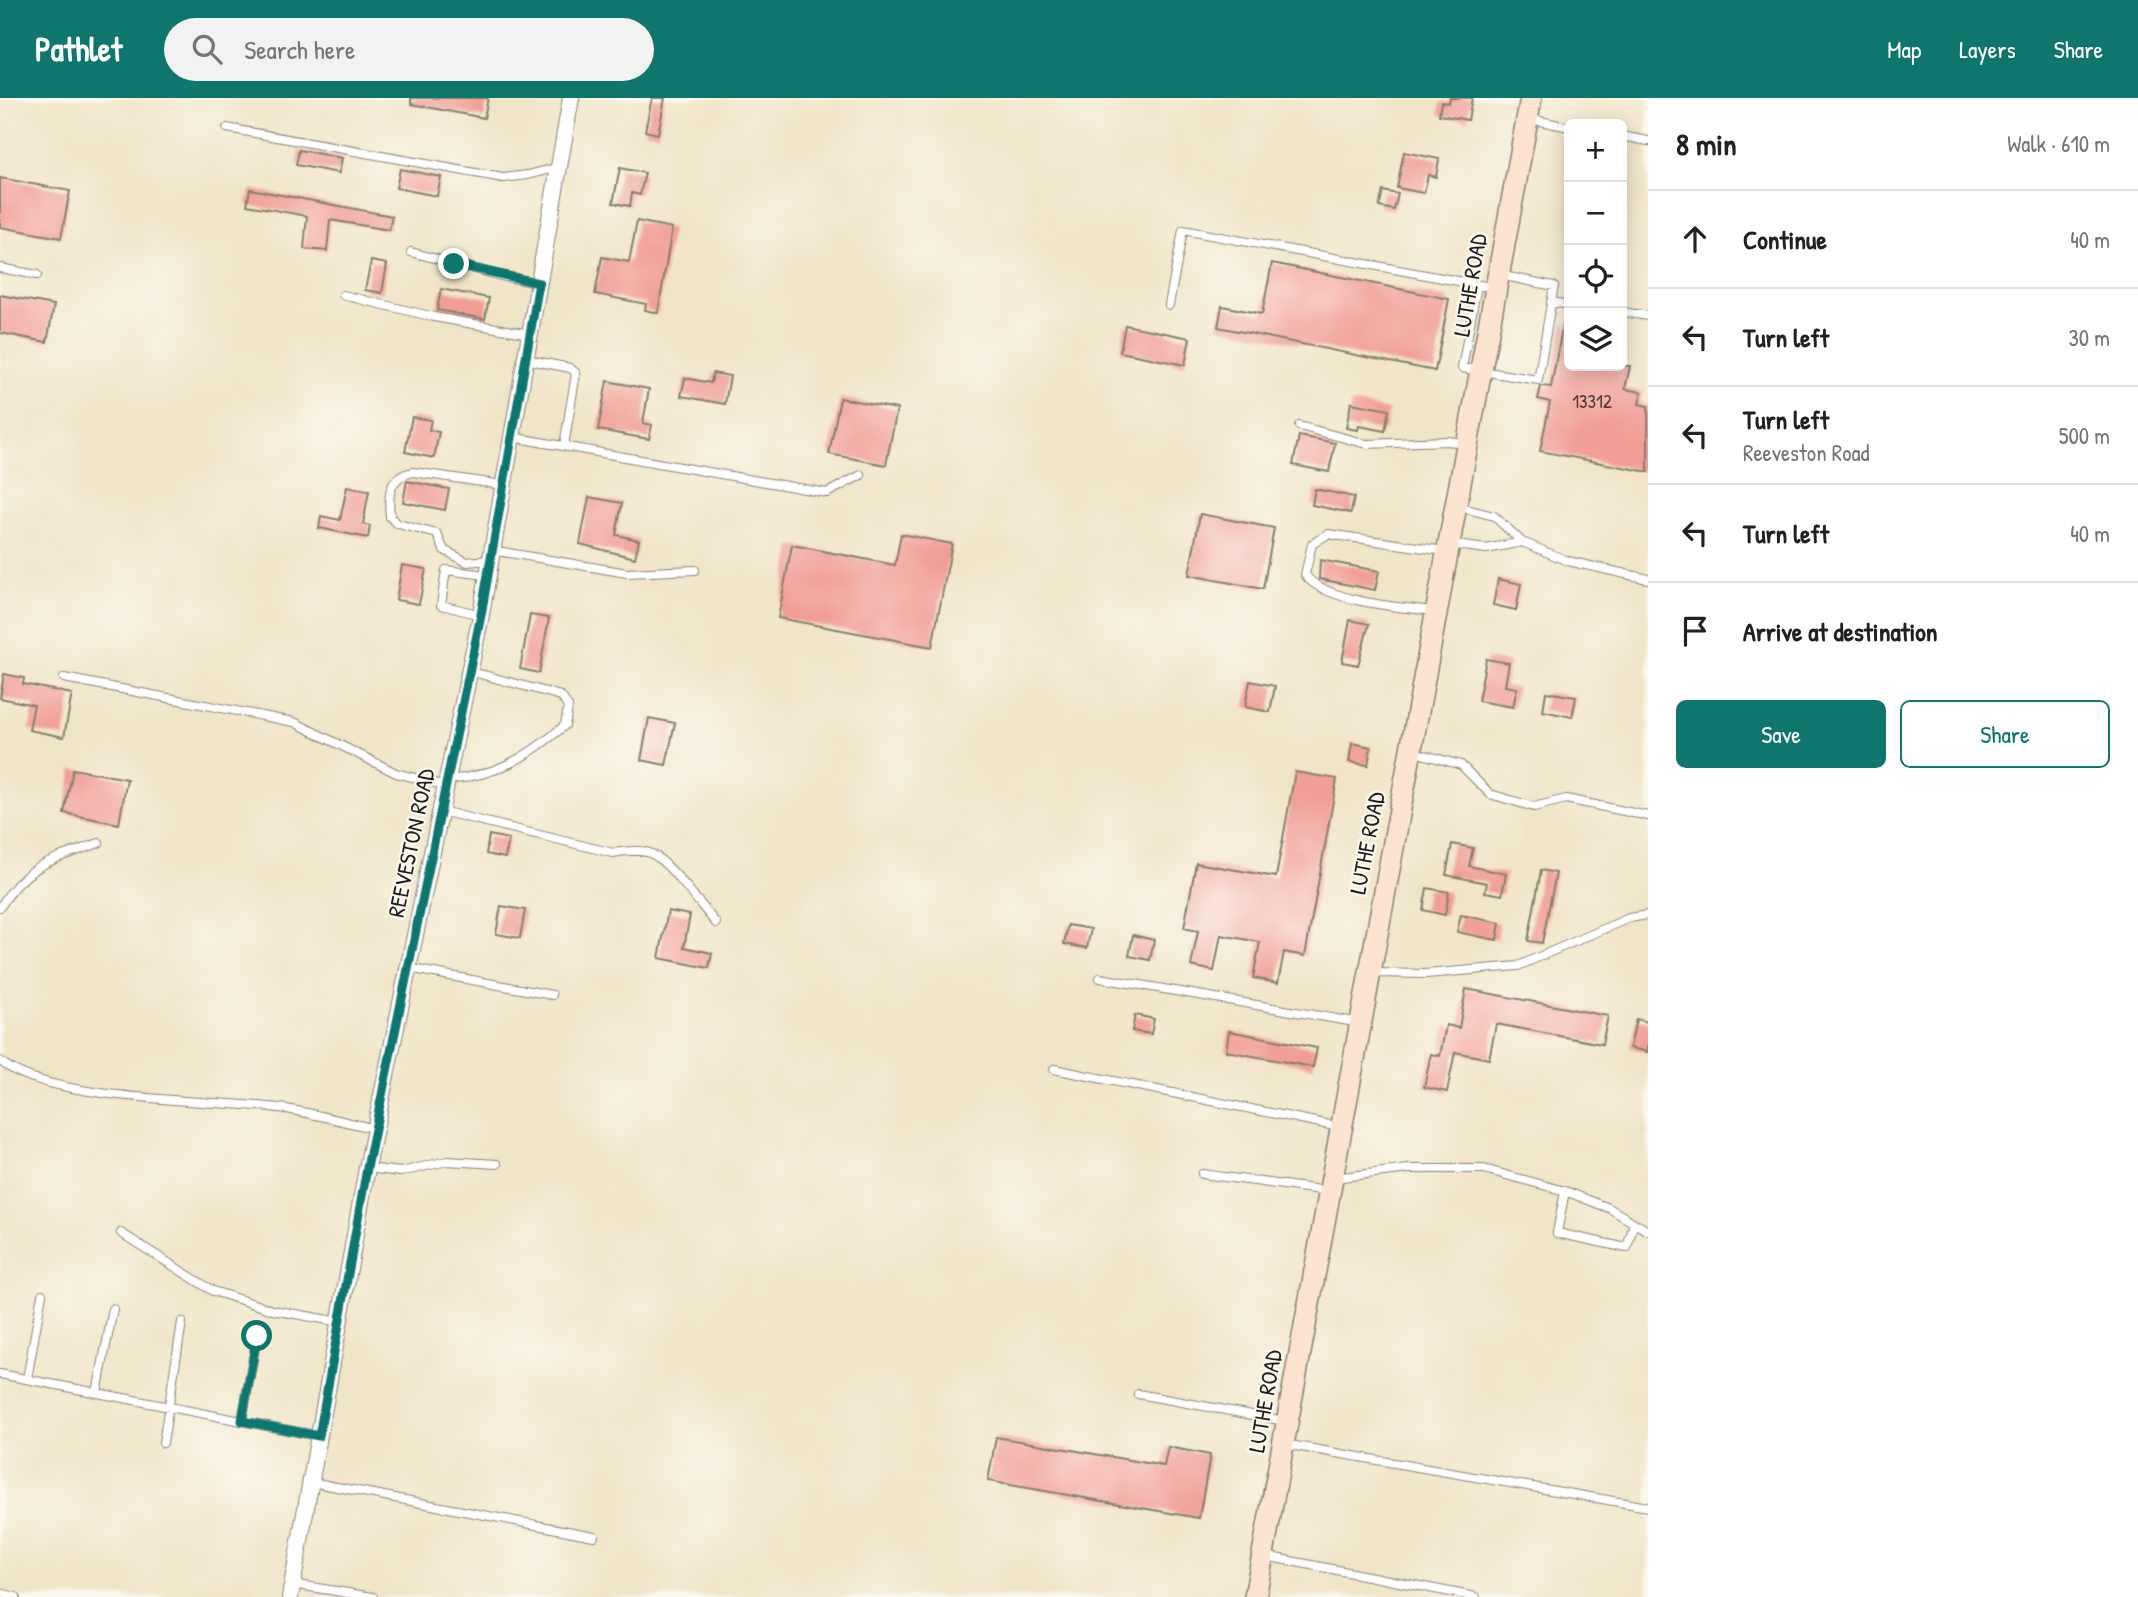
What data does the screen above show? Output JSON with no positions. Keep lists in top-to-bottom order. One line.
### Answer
{"streets":{"street":["LUTHE ROAD","REEVESTON ROAD"]},"house_numbers":["13312"],"page":{"header":"Pathlet","search":"Search here","nav":["Map","Layers","Share"],"heading":["8 min","Walk · 610 m"],"map_buttons":["+","−"],"list":[["Continue","40 m"],["Turn left","30 m"],["Turn left","Reeveston Road","500 m"],["Turn left","40 m"],"Arrive at destination"],"buttons":["Save","Share"]}}
